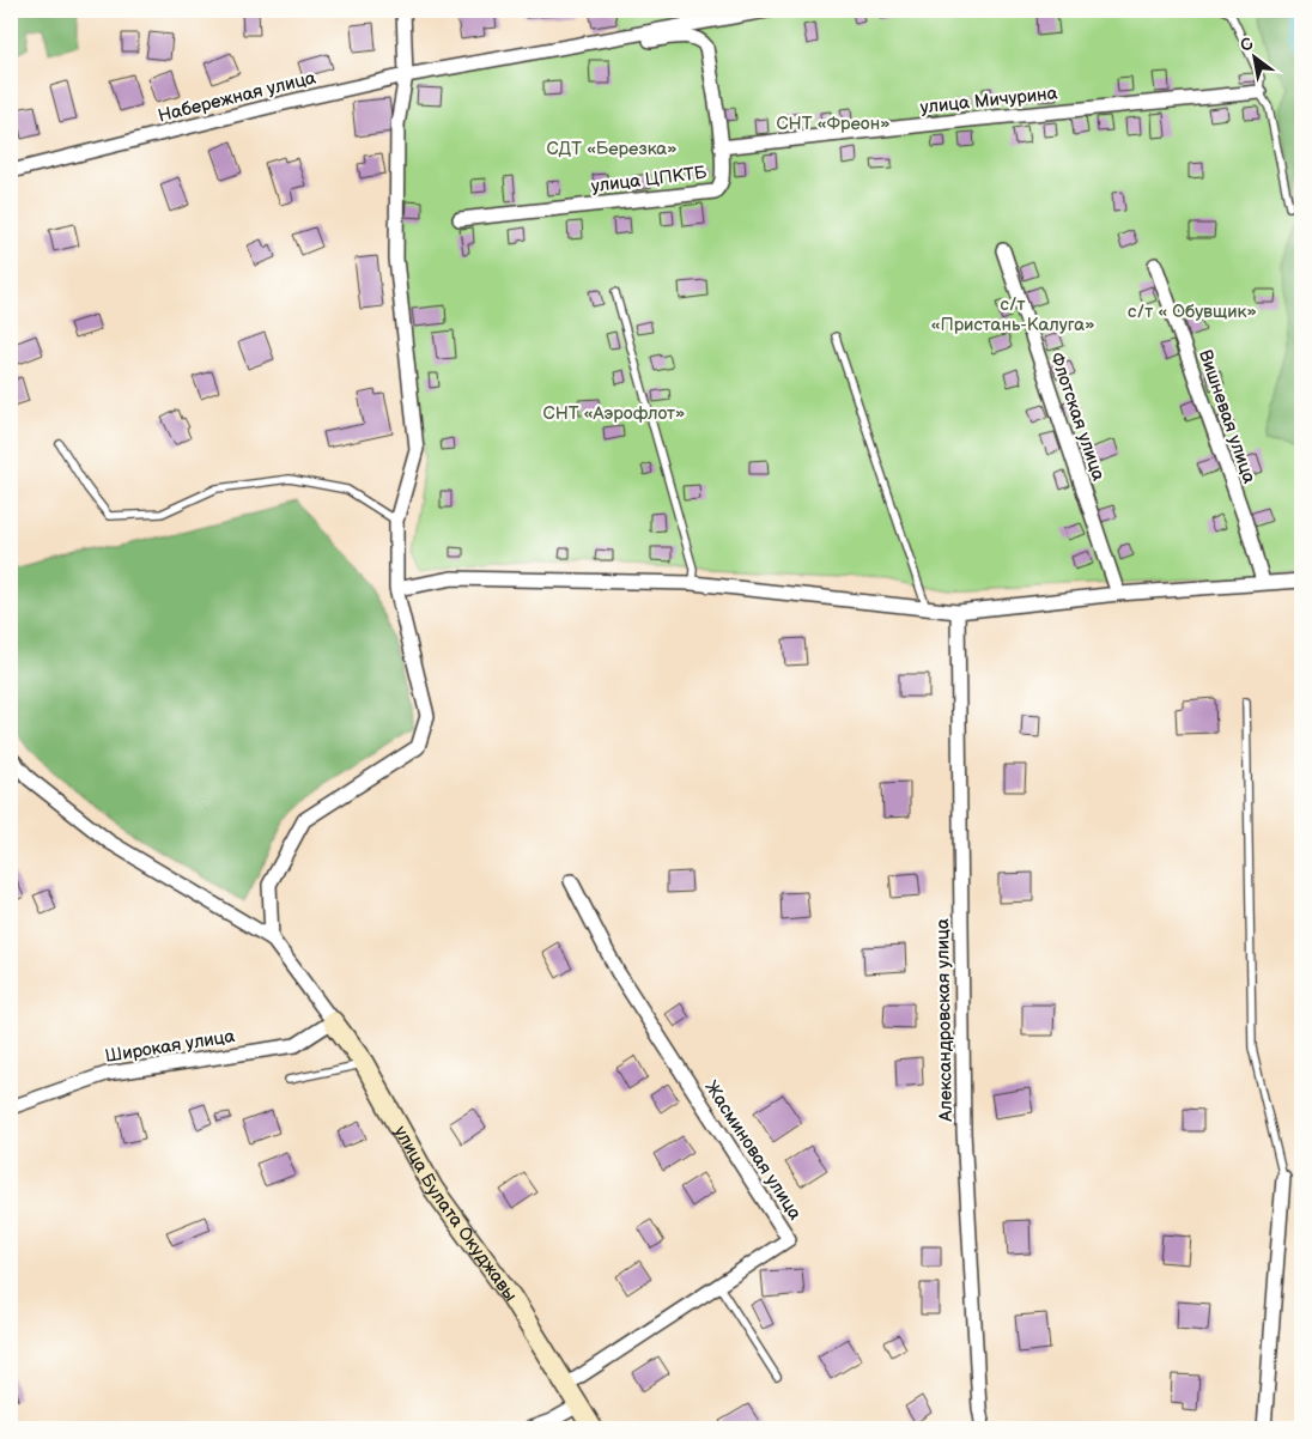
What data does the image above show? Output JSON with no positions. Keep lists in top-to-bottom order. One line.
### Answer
{"streets":{"street":["Набережная улица","улица Мичурина","улица ЦПКТБ","Флотская улица","Вишневая улица","Александровская улица","Широкая улица","Жасминовая улица","улица Булата Окуджавы"]},"crossings":[["Набережная улица","улица ЦПКТБ"],["улица Мичурина","улица ЦПКТБ"],["Широкая улица","улица Булата Окуджавы"],["Жасминовая улица","улица Булата Окуджавы"]],"parks":["СНТ «Фреон»","СДТ «Березка»","с/т «Пристань-Калуга»","с/т « Обувщик»","СНТ «Аэрофлот»"],"north":"top left"}
